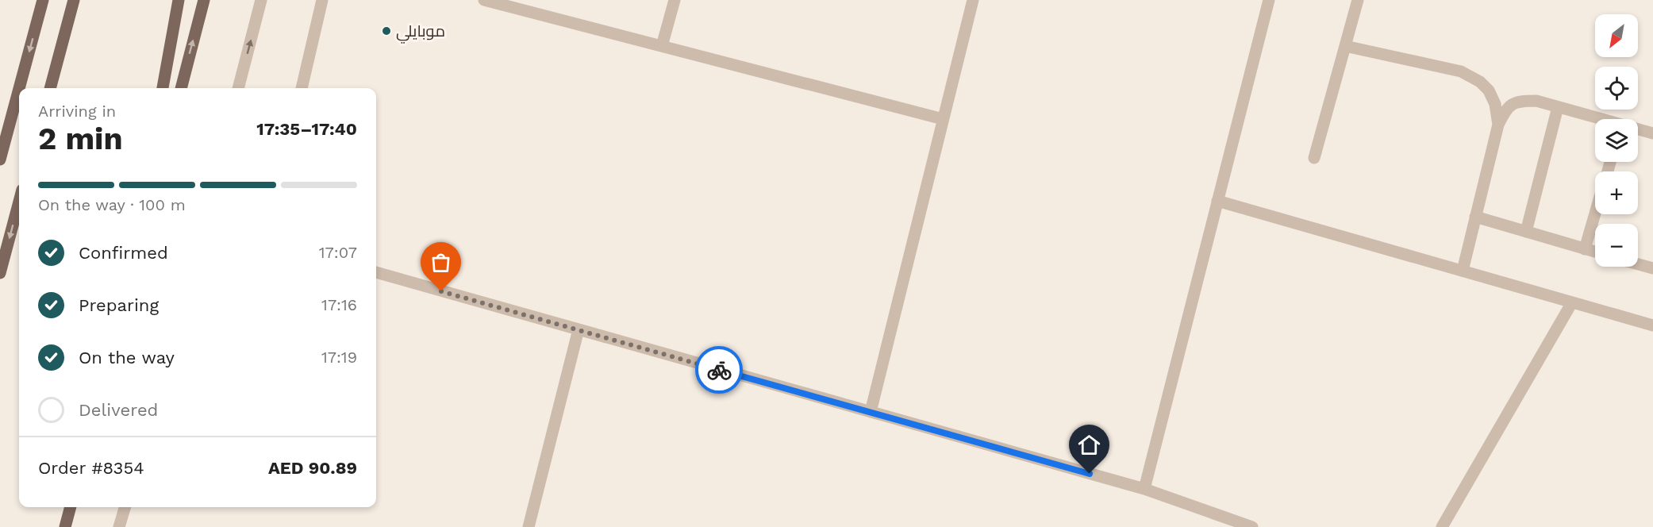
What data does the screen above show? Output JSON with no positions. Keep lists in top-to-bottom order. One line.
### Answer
{"places":["موبايلي"],"north":"bottom left","page":{"map_buttons":["+","−"],"heading":["2 min","Arriving in","17:35–17:40"],"panel":["Order #8354","AED 90.89"],"bar":"On the way · 100 m","list":[["Confirmed","17:07"],["Preparing","17:16"],["On the way","17:19"],"Delivered"]}}
